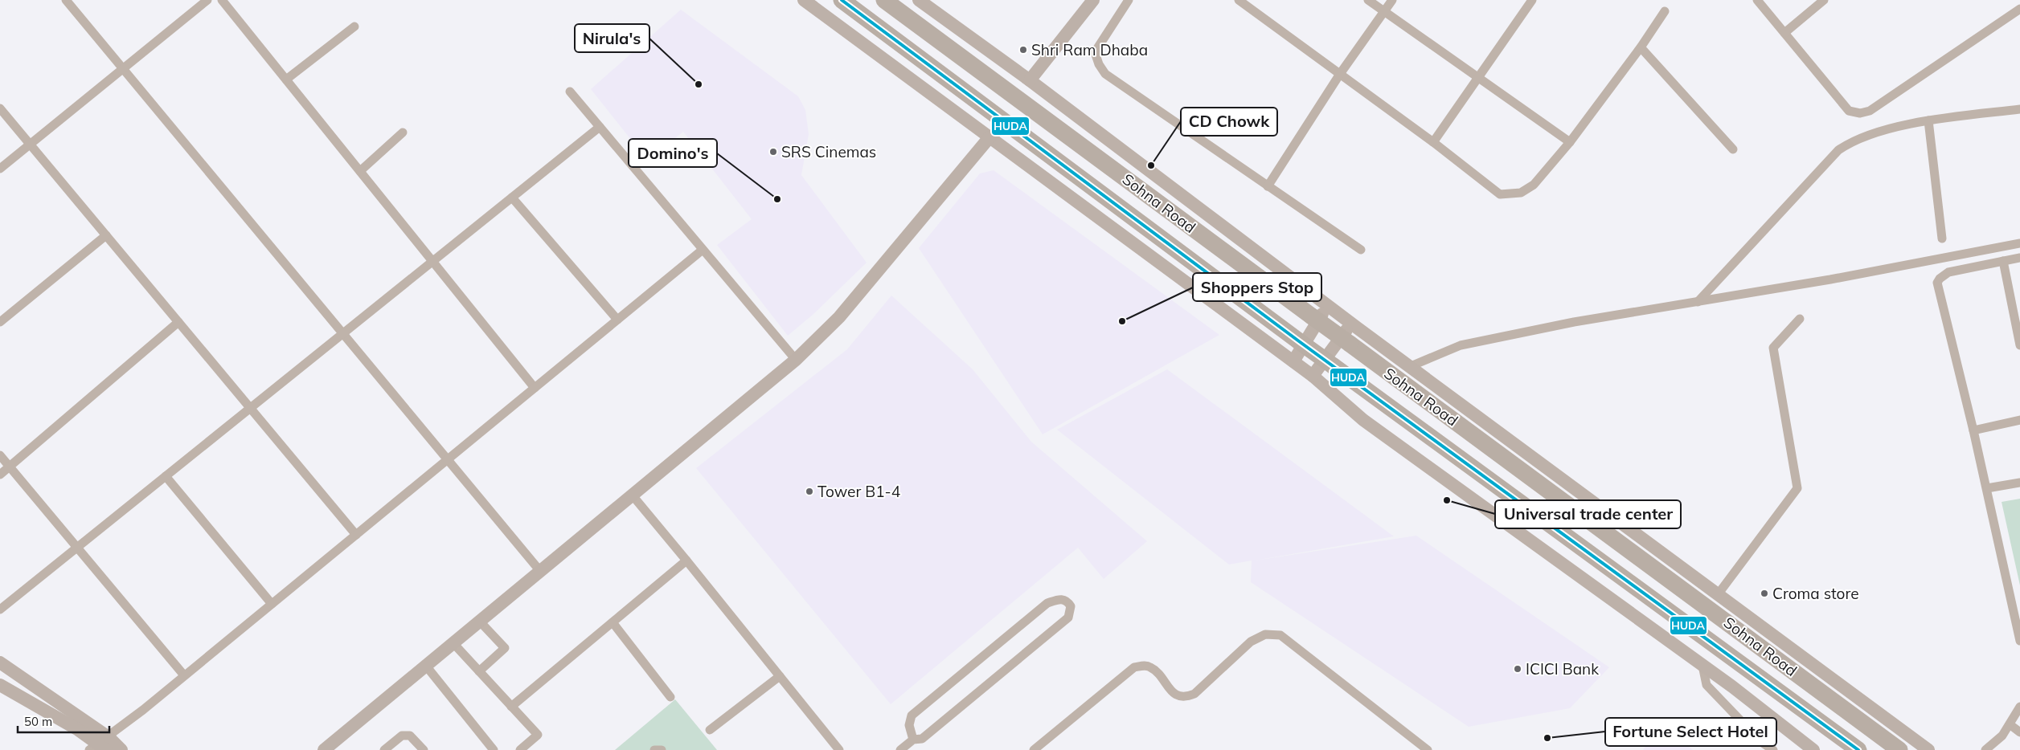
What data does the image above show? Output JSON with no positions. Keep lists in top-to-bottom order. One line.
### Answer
{"streets":{"highway":["Sohna Road"]},"places":["Shri Ram Dhaba","Nirula's","SRS Cinemas","CD Chowk","Domino's","Shoppers Stop","Tower B1-4","Universal trade center","Croma store","ICICI Bank","Fortune Select Hotel"],"lines":["transit line HUDA"],"scale_bar":"50 m"}
